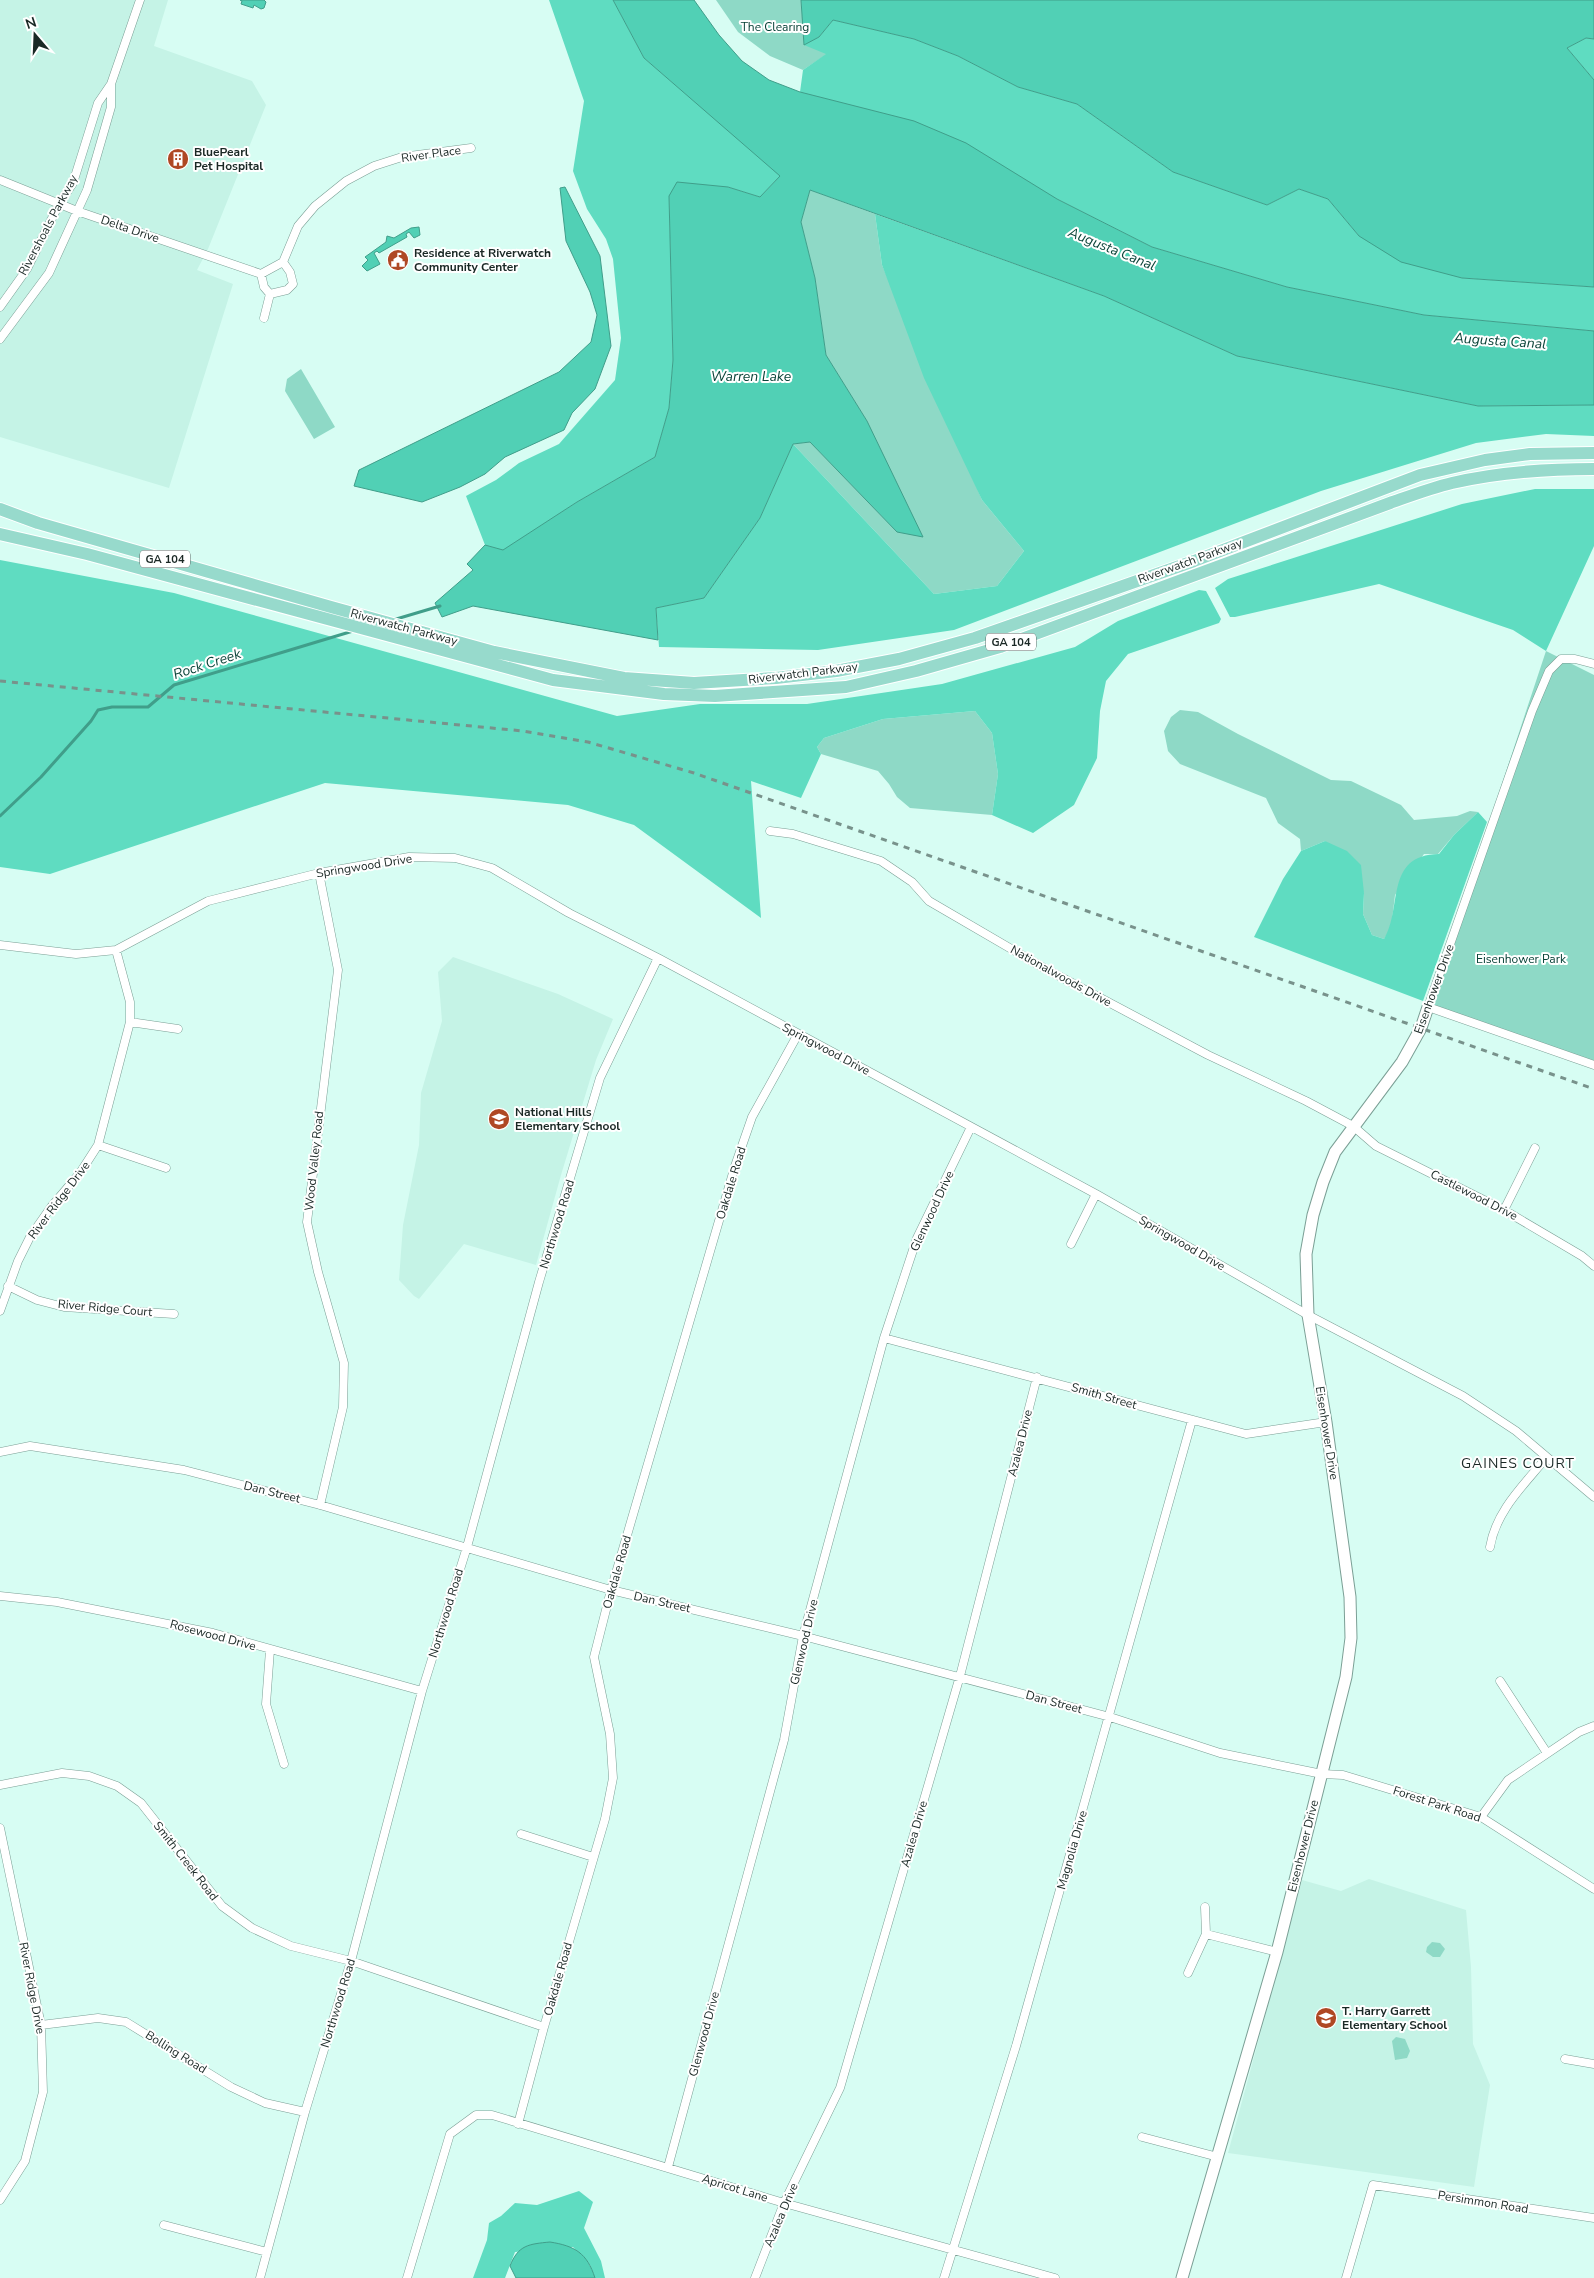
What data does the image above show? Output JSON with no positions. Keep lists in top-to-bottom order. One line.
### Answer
{"streets":{"main road":["GA 104","Riverwatch Parkway"],"street":["River Place","Rivershoals Parkway","Delta Drive","Springwood Drive","Nationalwoods Drive","Eisenhower Drive","Wood Valley Road","Oakdale Road","Castlewood Drive","River Ridge Drive","Glenwood Drive","Northwood Road","River Ridge Court","Smith Street","Azalea Drive","Dan Street","Rosewood Drive","Forest Park Road","Magnolia Drive","Smith Creek Road","Bolling Road","Apricot Lane","Persimmon Road"]},"crossings":[["River Place","Delta Drive"],["Rivershoals Parkway","Delta Drive"],["Springwood Drive","Eisenhower Drive"],["Springwood Drive","Wood Valley Road"],["Springwood Drive","Oakdale Road"],["Springwood Drive","River Ridge Drive"],["Springwood Drive","Glenwood Drive"],["Springwood Drive","Northwood Road"],["Nationalwoods Drive","Eisenhower Drive"],["Nationalwoods Drive","Castlewood Drive"],["Eisenhower Drive","Castlewood Drive"],["Eisenhower Drive","Smith Street"],["Eisenhower Drive","Dan Street"],["Eisenhower Drive","Forest Park Road"],["Wood Valley Road","Dan Street"],["Oakdale Road","Dan Street"],["Oakdale Road","Smith Creek Road"],["Oakdale Road","Apricot Lane"],["River Ridge Drive","River Ridge Court"],["River Ridge Drive","Bolling Road"],["Glenwood Drive","Smith Street"],["Glenwood Drive","Dan Street"],["Glenwood Drive","Apricot Lane"],["Northwood Road","Dan Street"],["Northwood Road","Rosewood Drive"],["Northwood Road","Smith Creek Road"],["Northwood Road","Bolling Road"],["Smith Street","Azalea Drive"],["Smith Street","Magnolia Drive"],["Azalea Drive","Dan Street"],["Azalea Drive","Apricot Lane"],["Dan Street","Forest Park Road"],["Dan Street","Magnolia Drive"],["Magnolia Drive","Apricot Lane"]],"districts":["GAINES COURT"],"water":["Augusta Canal","Warren Lake","Rock Creek"],"parks":["The Clearing","Eisenhower Park"],"places":{"building":["BluePearl Pet Hospital"],"public building":["Residence at Riverwatch Community Center"],"school or university":["National Hills Elementary School","T. Harry Garrett Elementary School"]},"north":"top"}
